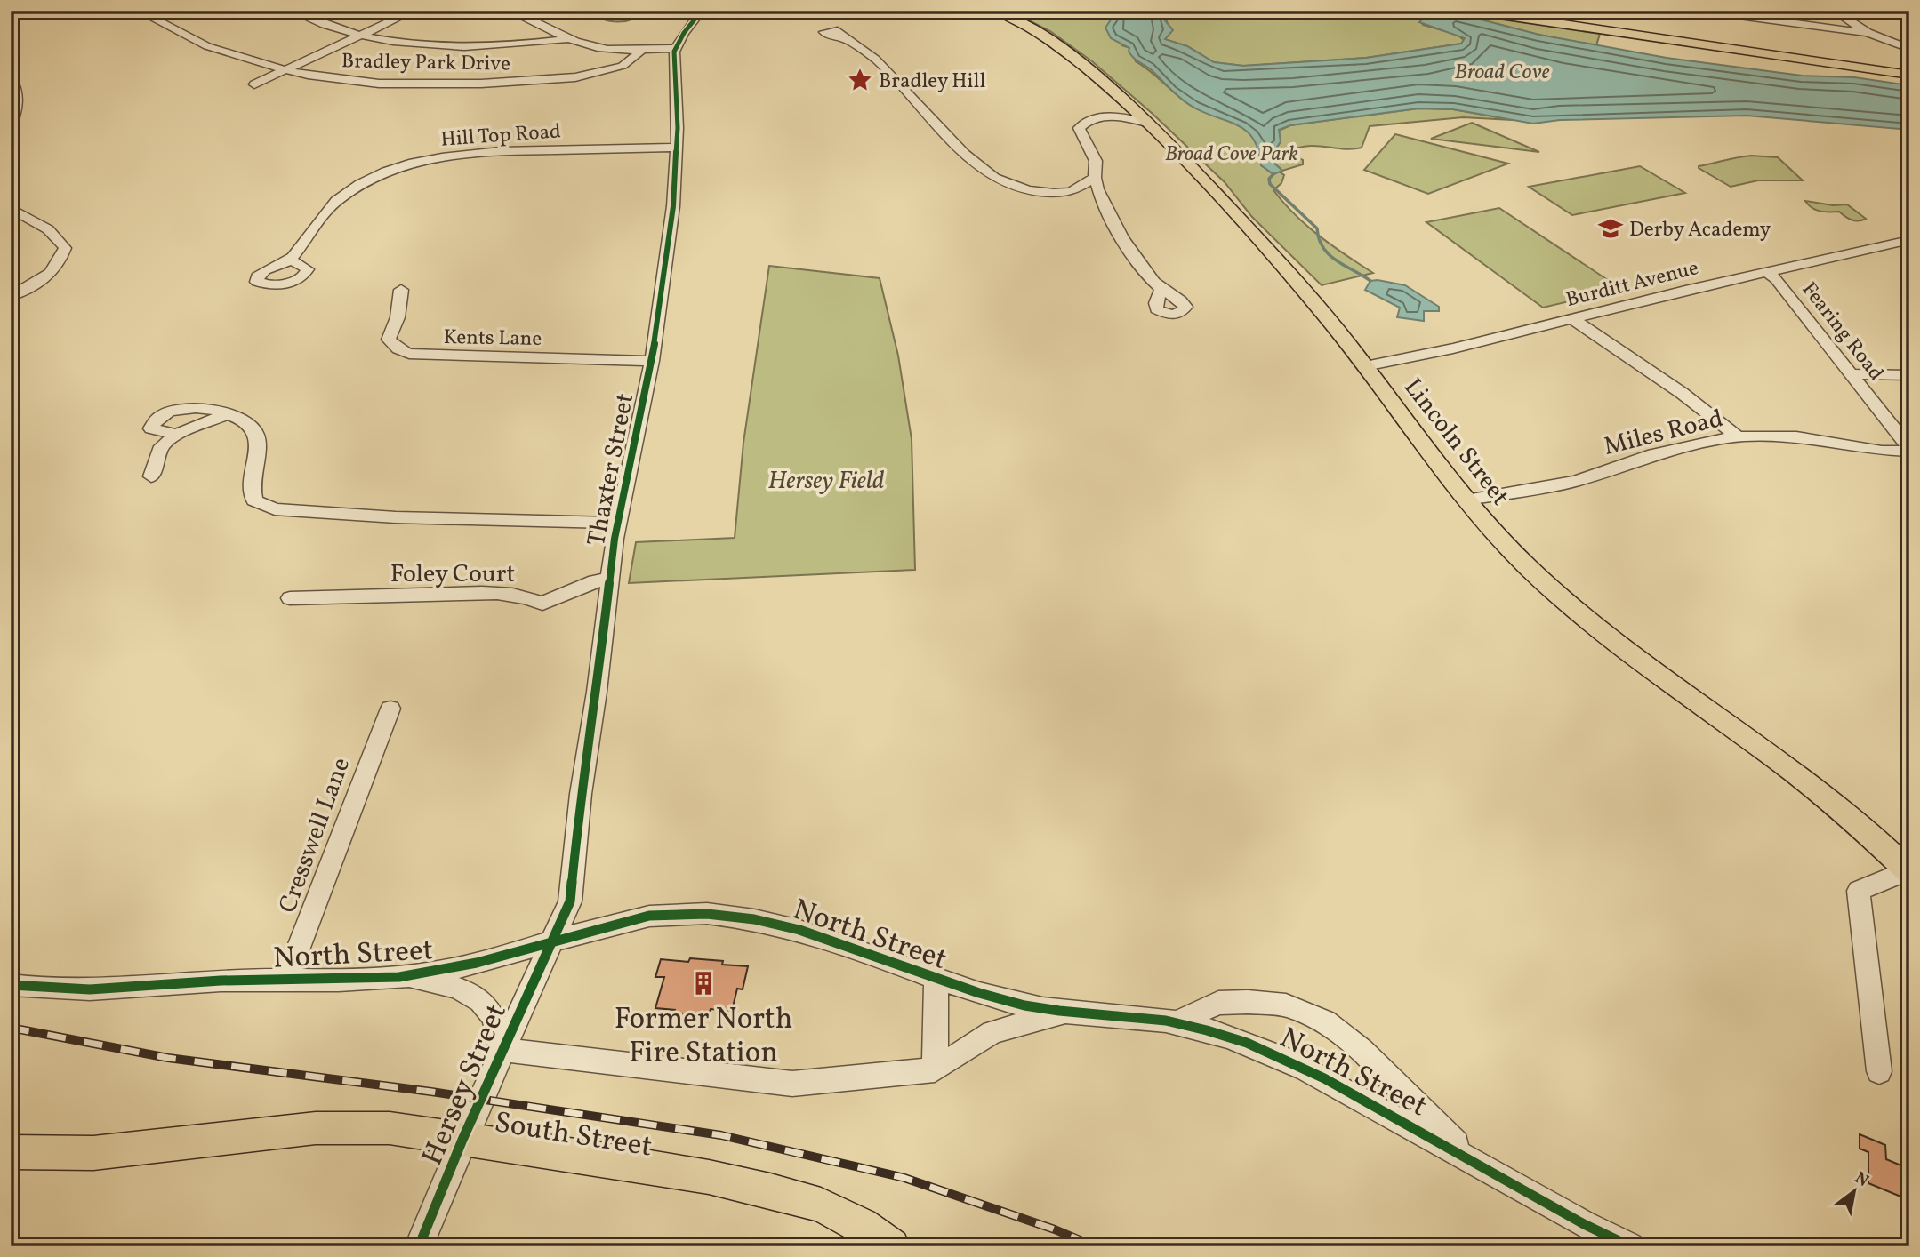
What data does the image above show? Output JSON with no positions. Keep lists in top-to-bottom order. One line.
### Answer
{"streets":{"main road":["Lincoln Street","South Street"],"street":["Bradley Park Drive","Hill Top Road","Burditt Avenue","Fearing Road","Kents Lane","Miles Road","Thaxter Street","Foley Court","Cresswell Lane","North Street","Hersey Street"]},"crossings":[["Hill Top Road","Thaxter Street"],["Burditt Avenue","Fearing Road"],["Burditt Avenue","Lincoln Street"],["Fearing Road","Miles Road"],["Kents Lane","Thaxter Street"],["Miles Road","Lincoln Street"],["Thaxter Street","Foley Court"],["Thaxter Street","North Street"],["Thaxter Street","Hersey Street"],["Cresswell Lane","North Street"],["North Street","Hersey Street"],["Hersey Street","South Street"]],"water":["Broad Cove"],"parks":["Broad Cove Park","Hersey Field"],"places":{"place":["Bradley Hill"],"school or university":["Derby Academy"],"building":["Former North Fire Station"]},"north":"top right"}
